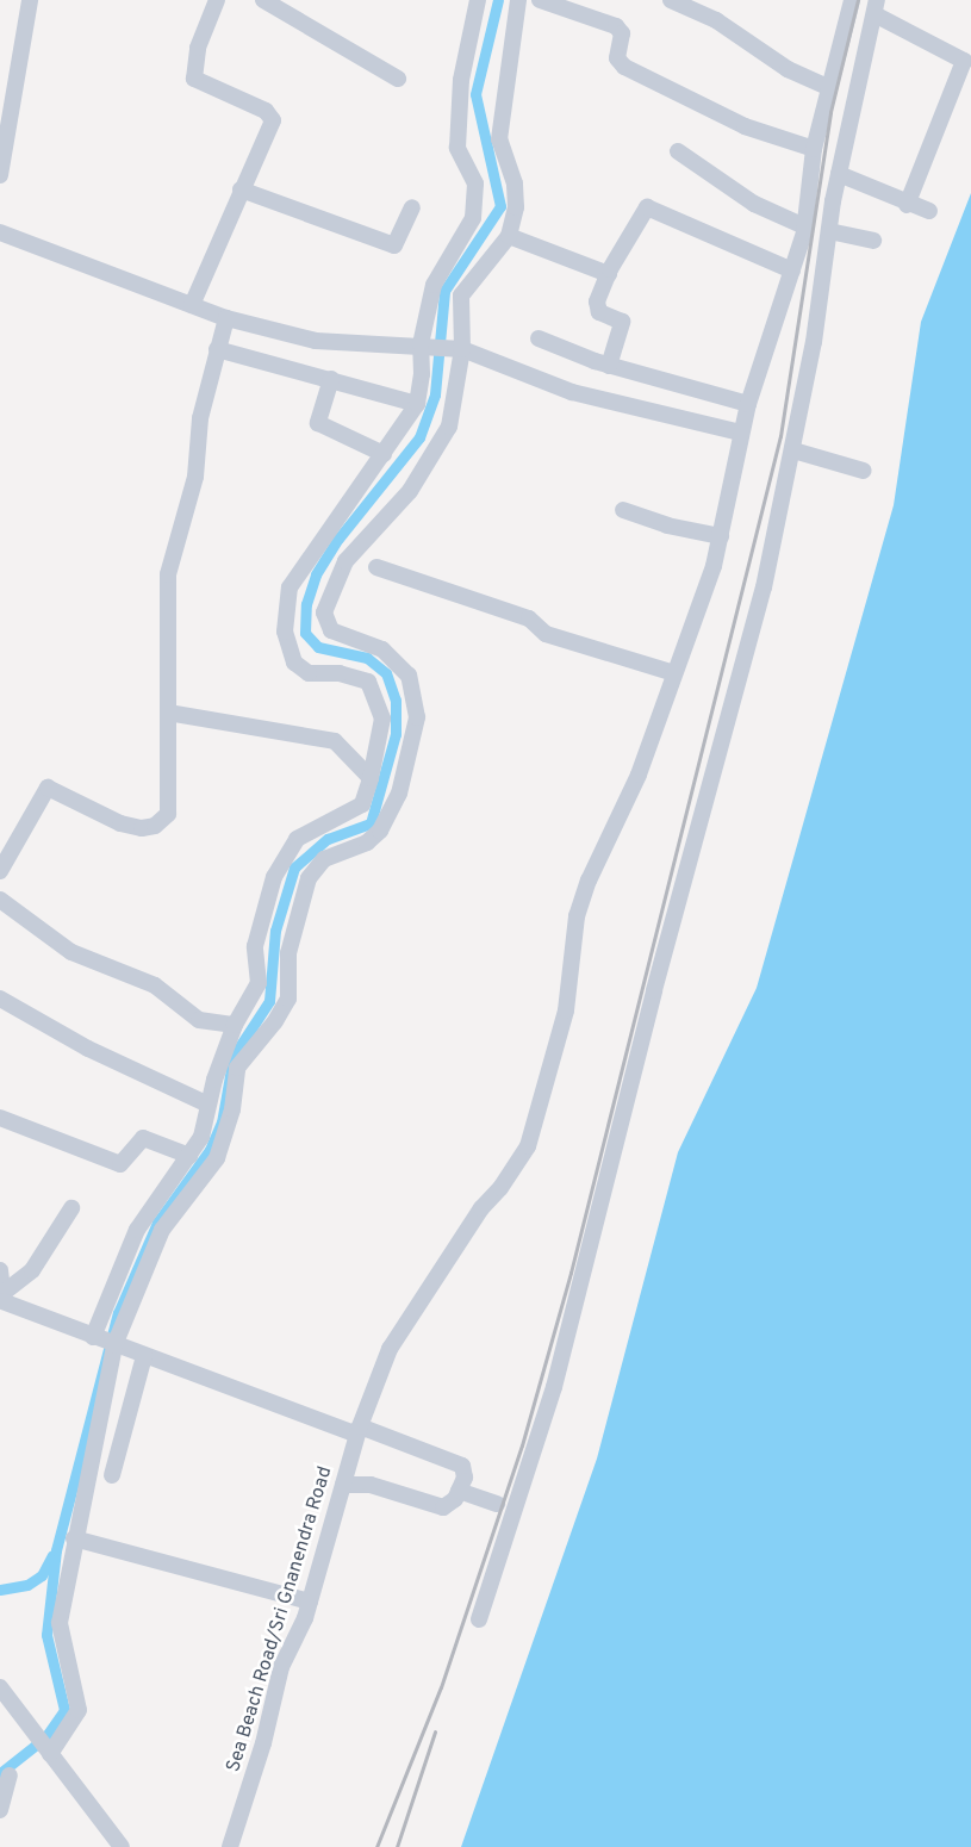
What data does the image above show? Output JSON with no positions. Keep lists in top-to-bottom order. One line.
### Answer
{"streets":{"street":["Sea Beach Road/Sri Gnanendra Road"]}}
